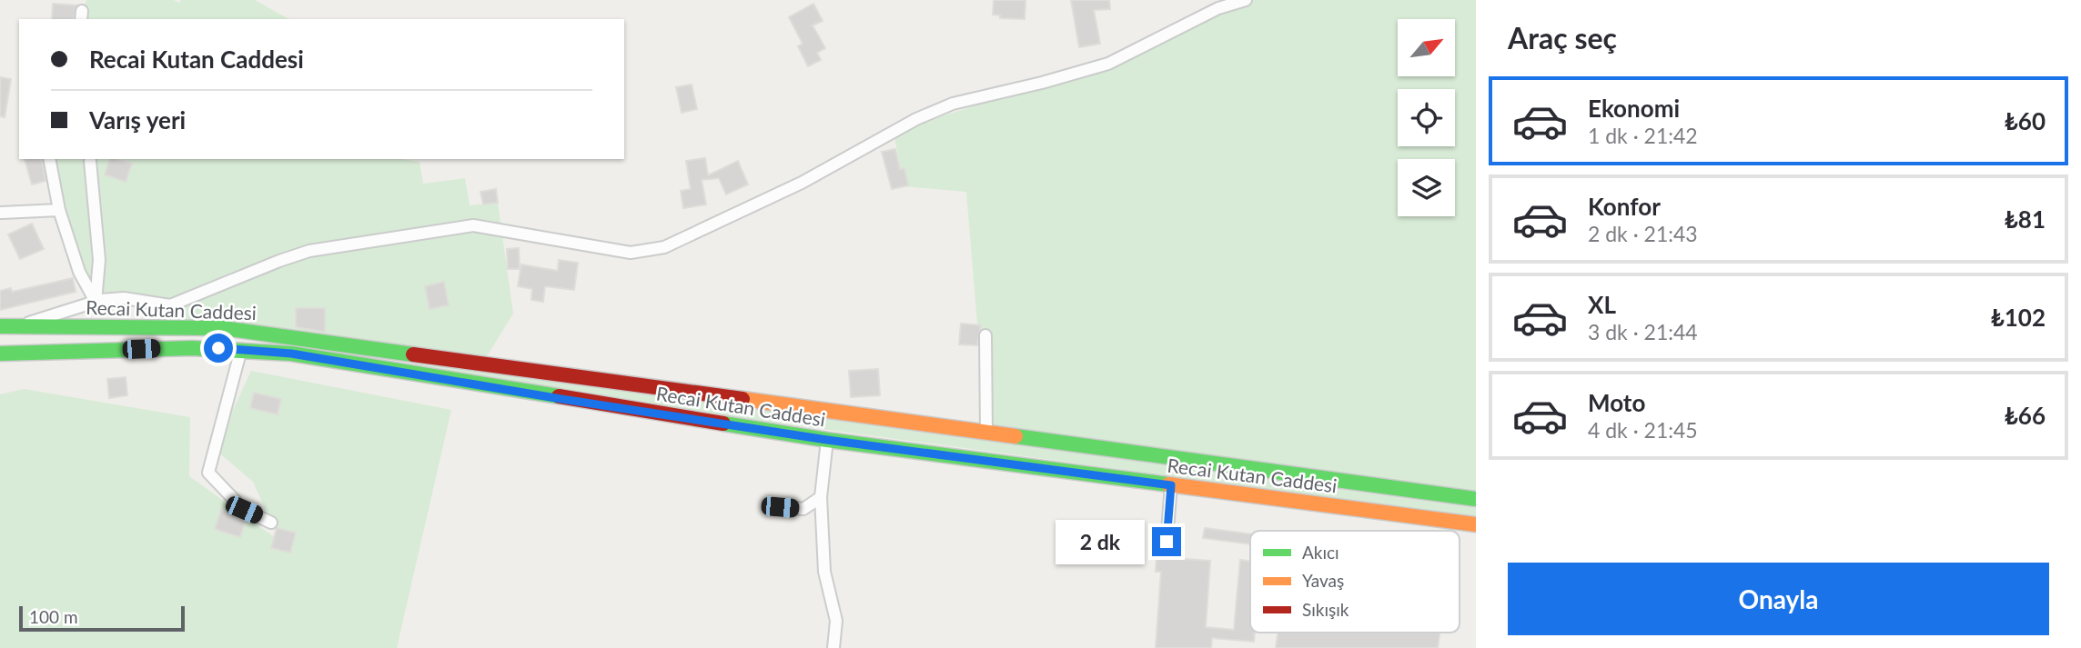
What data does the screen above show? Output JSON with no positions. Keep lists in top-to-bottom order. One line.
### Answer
{"streets":{"main road":["Recai Kutan Caddesi"]},"legend":["Akıcı","Yavaş","Sıkışık"],"scale_bar":"100 m","north":"top right","page":{"heading":"Araç seç","banner":["Recai Kutan Caddesi","Varış yeri"],"list":[{"name":"Ekonomi","note":"1 dk · 21:42","value":"₺60"},{"name":"Konfor","note":"2 dk · 21:43","value":"₺81"},{"name":"XL","note":"3 dk · 21:44","value":"₺102"},{"name":"Moto","note":"4 dk · 21:45","value":"₺66"}],"bubble":"2 dk","buttons":"Onayla","scale":"100 m"}}
